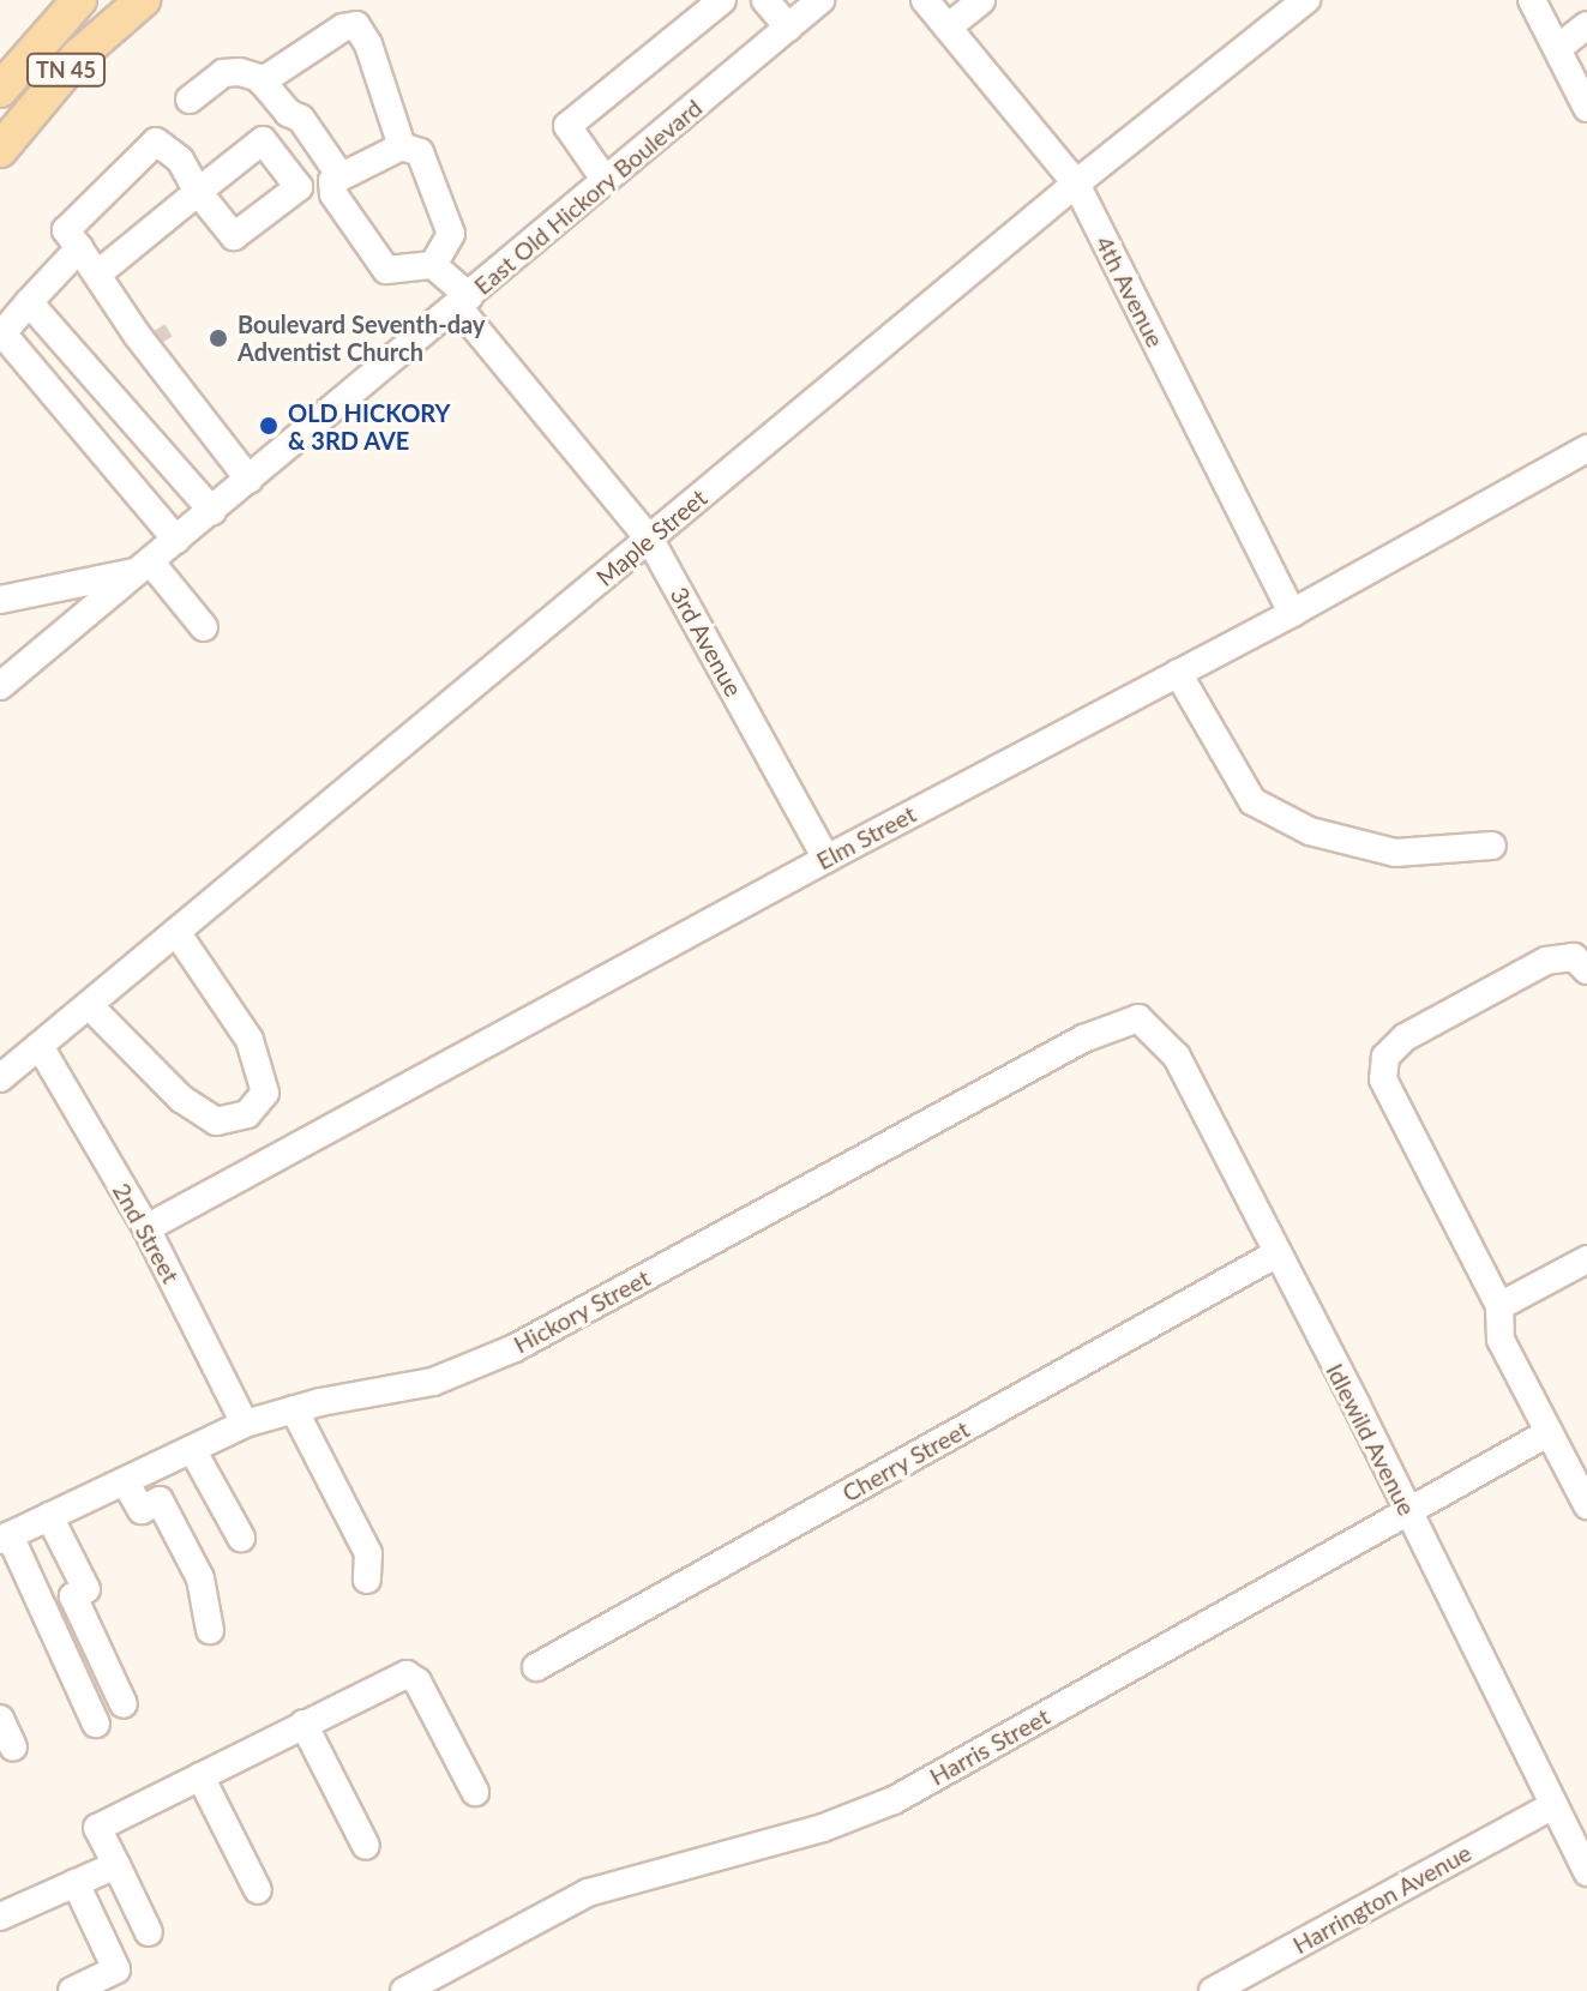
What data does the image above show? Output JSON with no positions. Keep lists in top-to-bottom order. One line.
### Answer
{"streets":{"main road":["TN 45"],"street":["East Old Hickory Boulevard","4th Avenue","Maple Street","3rd Avenue","Elm Street","2nd Street","Hickory Street","Idlewild Avenue","Cherry Street","Harris Street","Harrington Avenue"]},"crossings":[["East Old Hickory Boulevard","3rd Avenue"],["4th Avenue","Maple Street"],["4th Avenue","Elm Street"],["Maple Street","3rd Avenue"],["Maple Street","2nd Street"],["3rd Avenue","Elm Street"],["Elm Street","2nd Street"],["2nd Street","Hickory Street"],["Hickory Street","Idlewild Avenue"],["Idlewild Avenue","Cherry Street"],["Idlewild Avenue","Harris Street"],["Idlewild Avenue","Harrington Avenue"]],"places":["Boulevard Seventh-day Adventist Church","OLD HICKORY & 3RD AVE"]}
